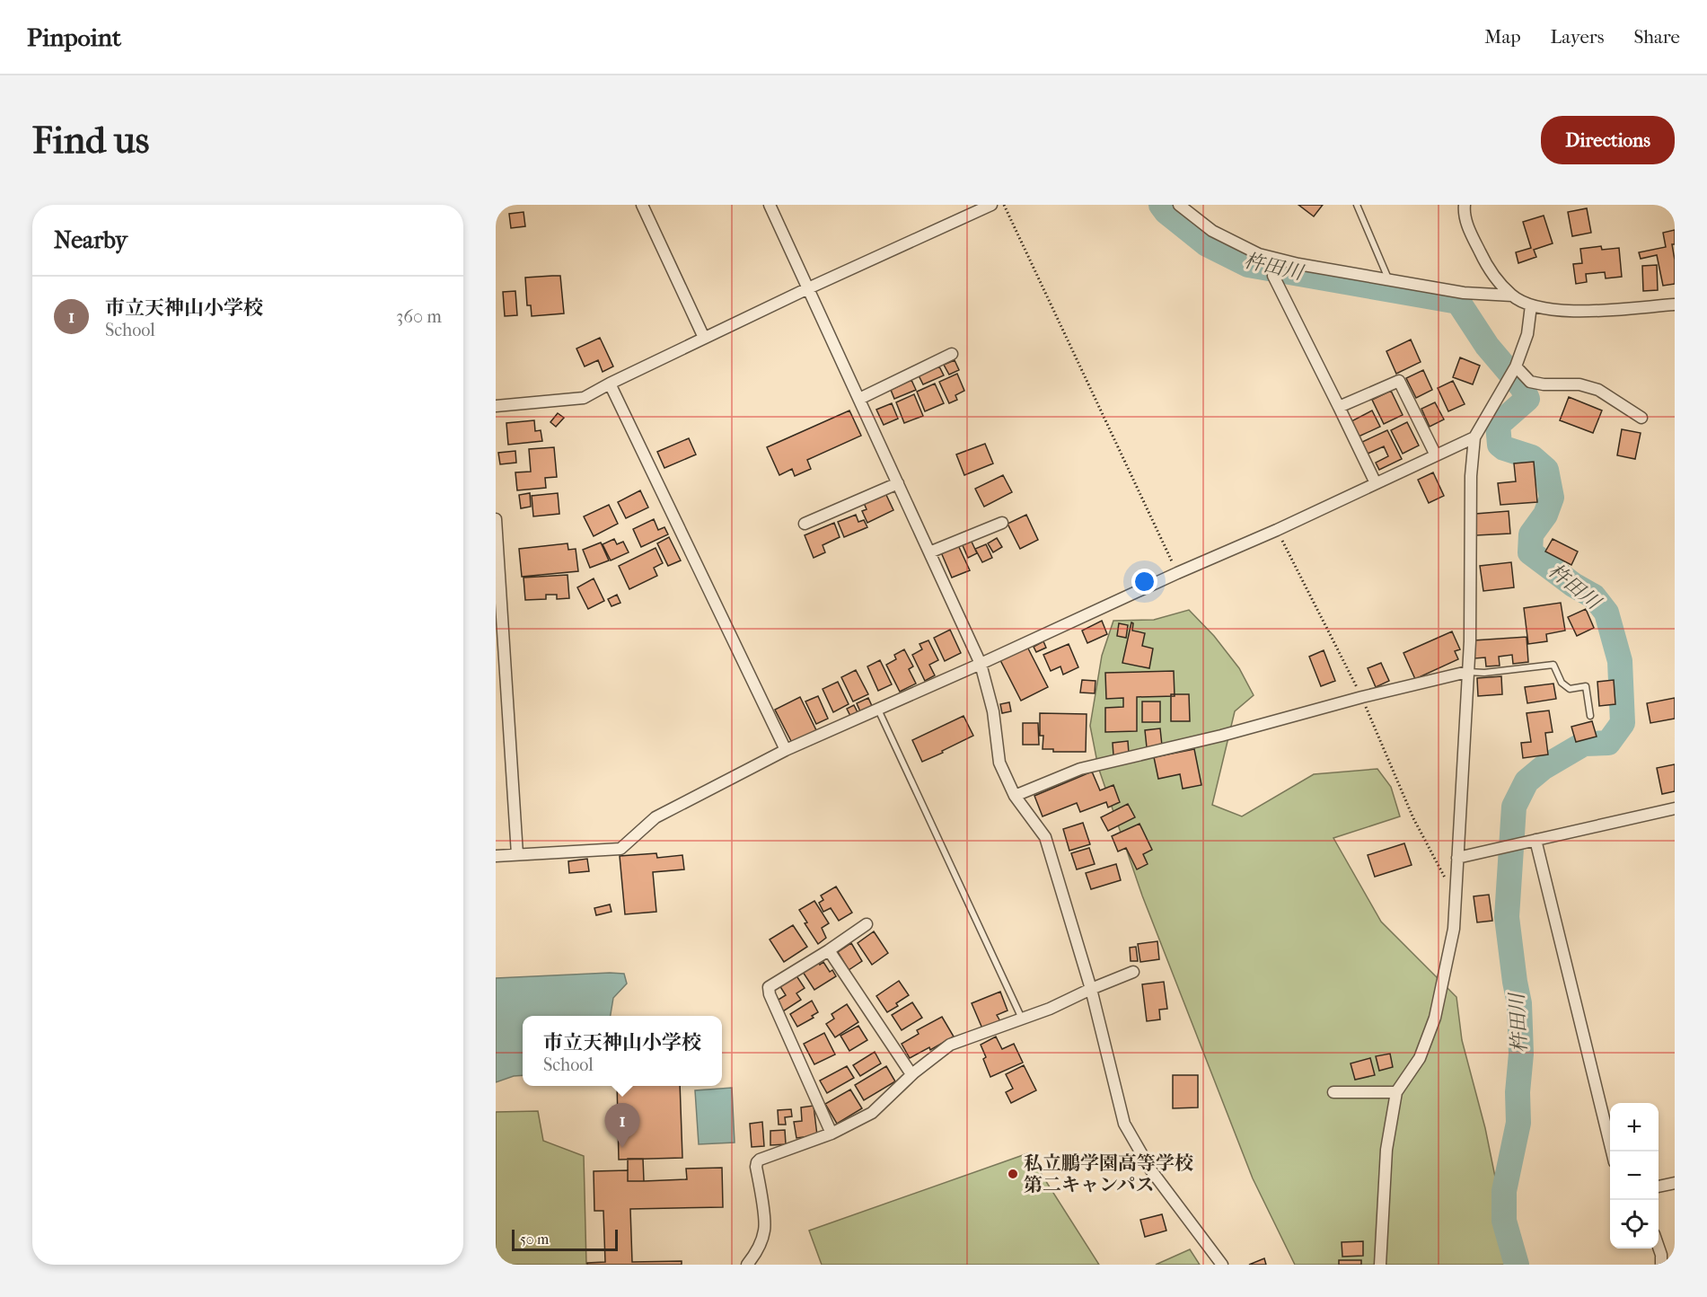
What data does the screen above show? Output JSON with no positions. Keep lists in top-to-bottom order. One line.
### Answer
{"water":["杵田川"],"places":["私立鵬学園高等学校 第二キャンパス"],"scale_bar":"50 m","page":{"header":"Pinpoint","nav":["Map","Layers","Share"],"buttons":"Directions","title":"Find us","heading":"Nearby","list":[{"mark":"1","name":"市立天神山小学校","note":"School","value":"360 m"}],"popup":["市立天神山小学校","School"],"map_buttons":["+","−"],"pins":"1","scale":"50 m"}}
